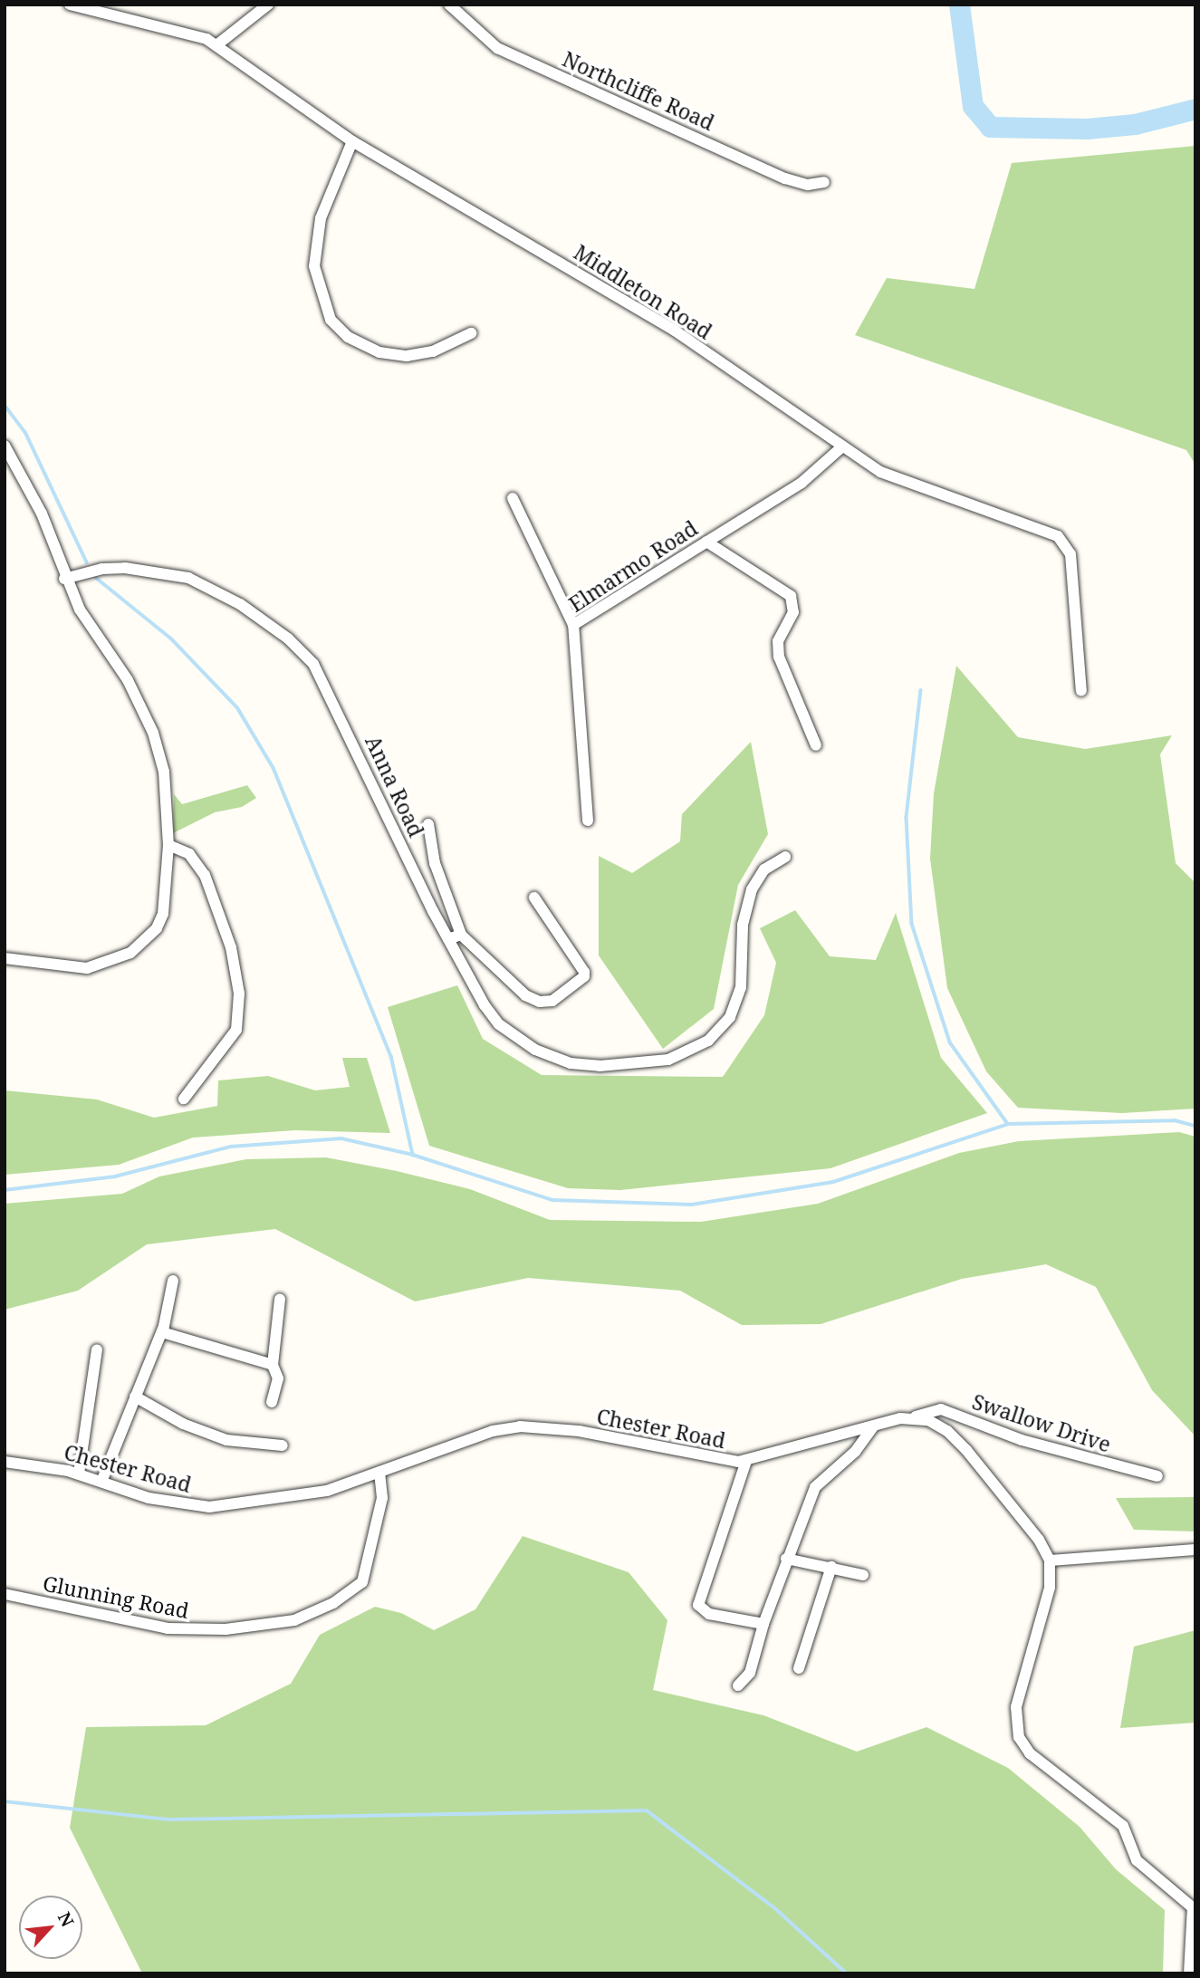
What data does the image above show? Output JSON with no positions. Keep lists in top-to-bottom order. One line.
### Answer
{"streets":{"street":["Northcliffe Road","Middleton Road","Elmarmo Road","Anna Road","Swallow Drive","Chester Road","Glunning Road"]},"crossings":[["Middleton Road","Elmarmo Road"],["Swallow Drive","Chester Road"],["Chester Road","Glunning Road"]],"north":"top right"}
